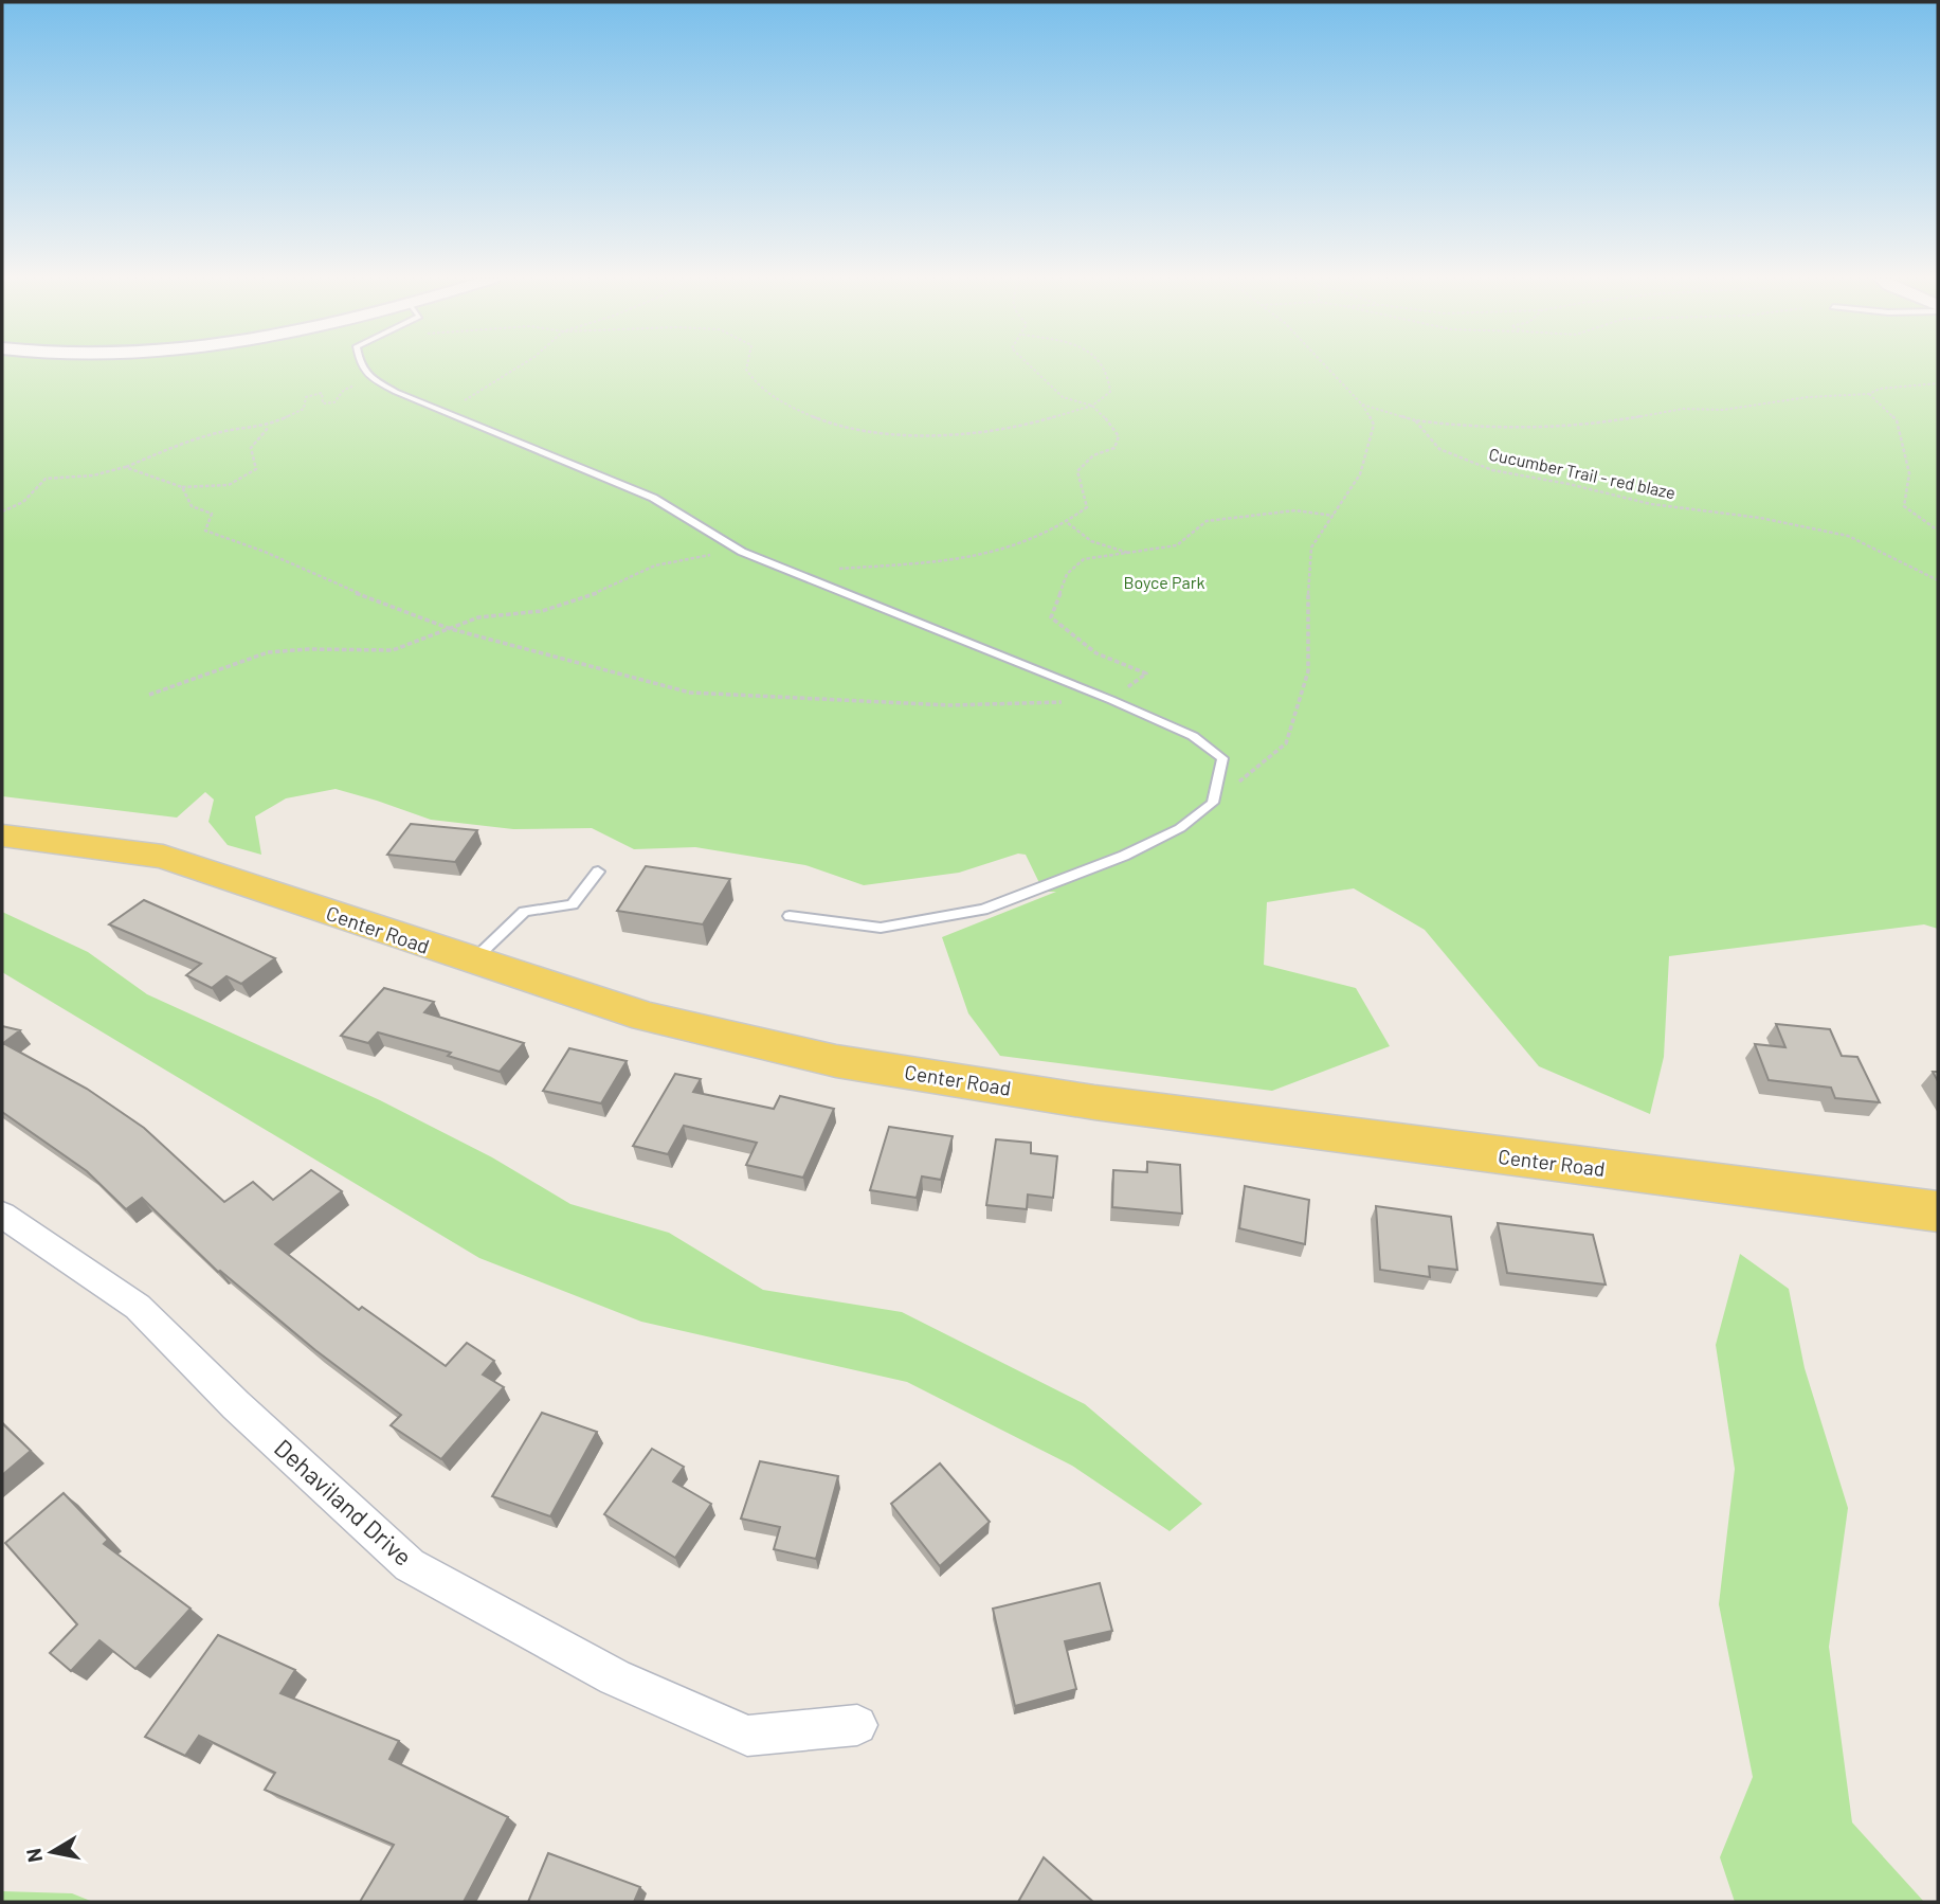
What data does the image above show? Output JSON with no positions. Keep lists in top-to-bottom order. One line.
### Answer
{"streets":{"main road":["Center Road"],"street":["Dehaviland Drive"],"path":["Cucumber Trail - red blaze"]},"parks":["Boyce Park"],"north":"left"}
